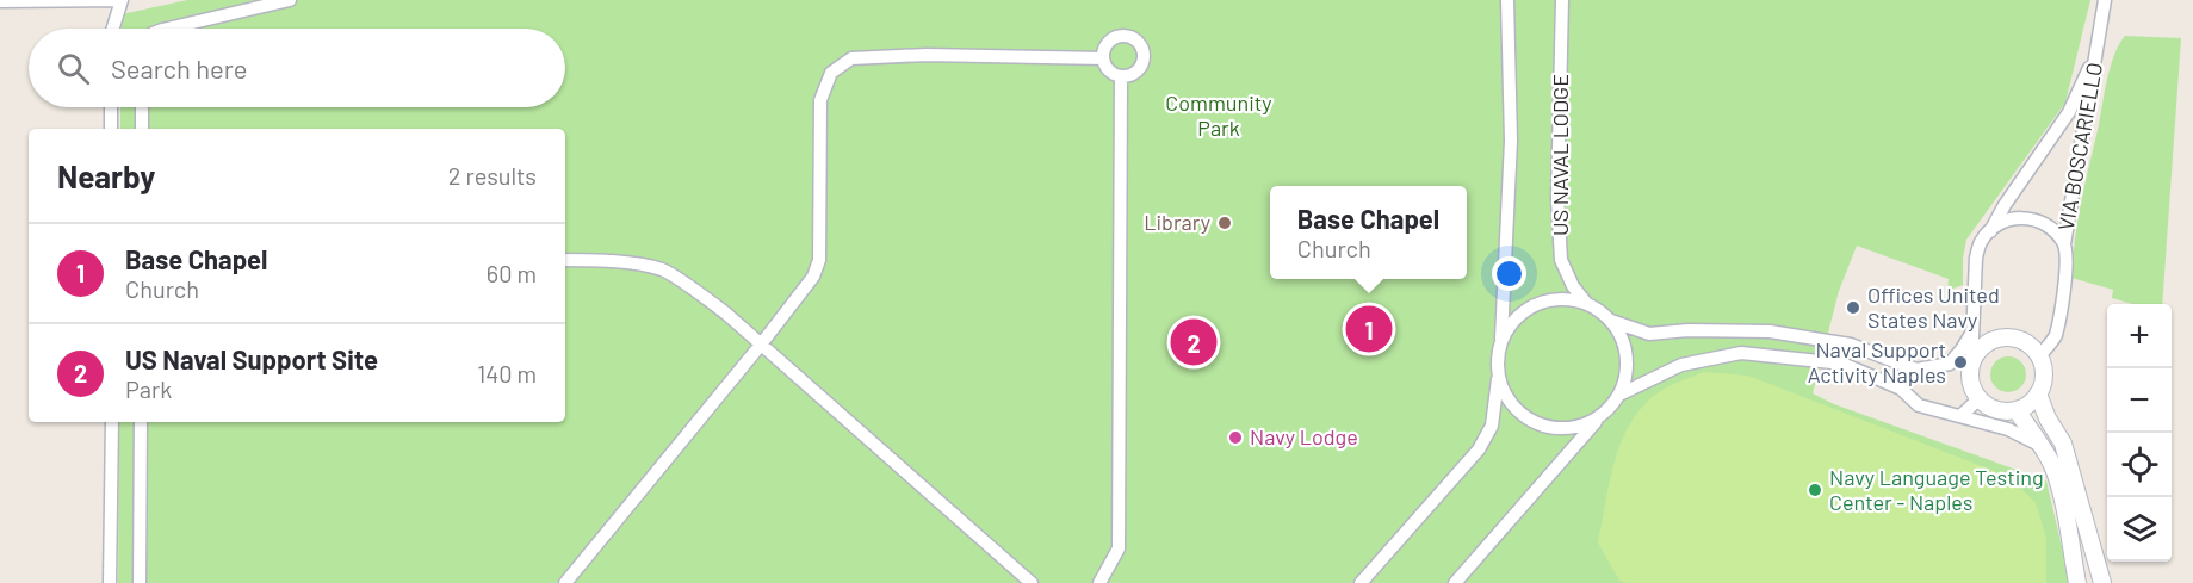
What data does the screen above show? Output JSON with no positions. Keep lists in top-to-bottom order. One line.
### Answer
{"streets":{"street":["VIA BOSCARIELLO","US NAVAL LODGE"]},"parks":["Community Park"],"places":["Library","Offices United States Navy","Naval Support Activity Naples","Navy Lodge","Navy Language Testing Center - Naples"],"page":{"search":"Search here","heading":["Nearby","2 results"],"popup":["Base Chapel","Church"],"list":[{"mark":"1","name":"Base Chapel","note":"Church","value":"60 m"},{"mark":"2","name":"US Naval Support Site","note":"Park","value":"140 m"}],"pins":["1","2"],"map_buttons":["+","−"]}}
